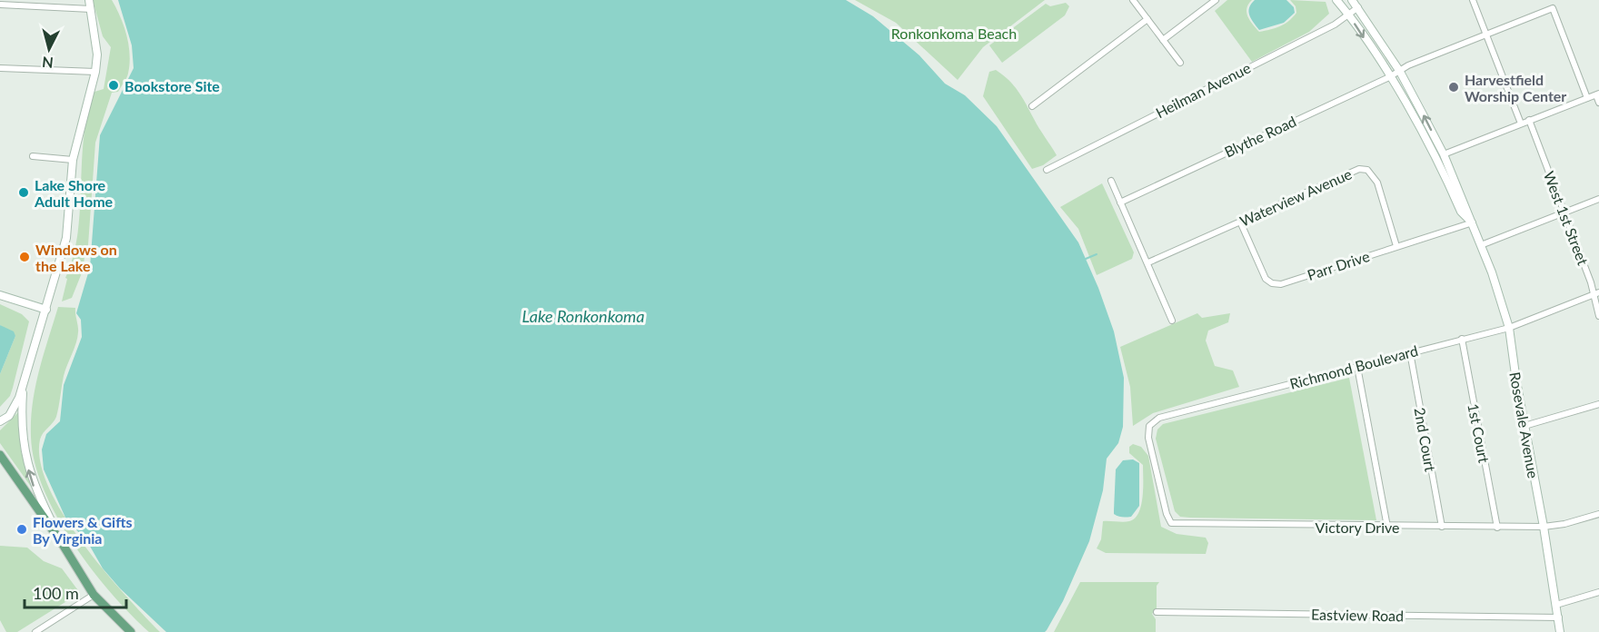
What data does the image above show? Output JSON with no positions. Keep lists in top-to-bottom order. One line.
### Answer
{"streets":{"main road":["Rosevale Avenue"],"street":["Heilman Avenue","Blythe Road","Waterview Avenue","West 1st Street","Parr Drive","Richmond Boulevard","1st Court","2nd Court","Victory Drive","Eastview Road"]},"crossings":[["Heilman Avenue","Rosevale Avenue"],["Blythe Road","Rosevale Avenue"],["Waterview Avenue","Parr Drive"],["West 1st Street","Richmond Boulevard"],["Parr Drive","Rosevale Avenue"],["Richmond Boulevard","Rosevale Avenue"],["Richmond Boulevard","1st Court"],["Richmond Boulevard","2nd Court"],["Richmond Boulevard","Victory Drive"],["Rosevale Avenue","Victory Drive"],["Rosevale Avenue","Eastview Road"],["1st Court","Victory Drive"],["2nd Court","Victory Drive"]],"water":["Lake Ronkonkoma"],"parks":["Ronkonkoma Beach"],"places":["Bookstore Site","Harvestfield Worship Center","Lake Shore Adult Home","Windows on the Lake","Flowers & Gifts By Virginia"],"scale_bar":"100 m","north":"bottom"}
